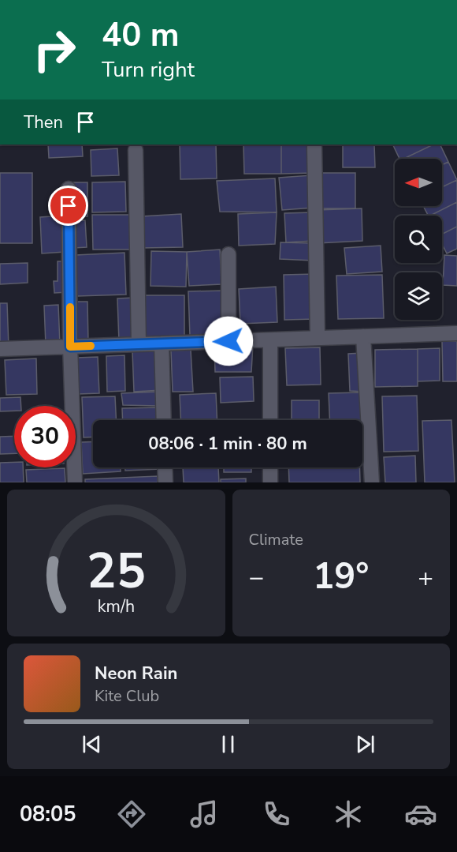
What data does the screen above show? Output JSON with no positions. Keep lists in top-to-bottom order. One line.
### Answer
{"north":"left","page":{"turn":["40 m","Turn right"],"then":"Then","limit":"30","trip":"08:06 · 1 min · 80 m","tile":"Climate","heat":["−","19°","+"],"song":["Neon Rain","Kite Club"],"tabs":"08:05","gauge":["25","km/h"]}}
